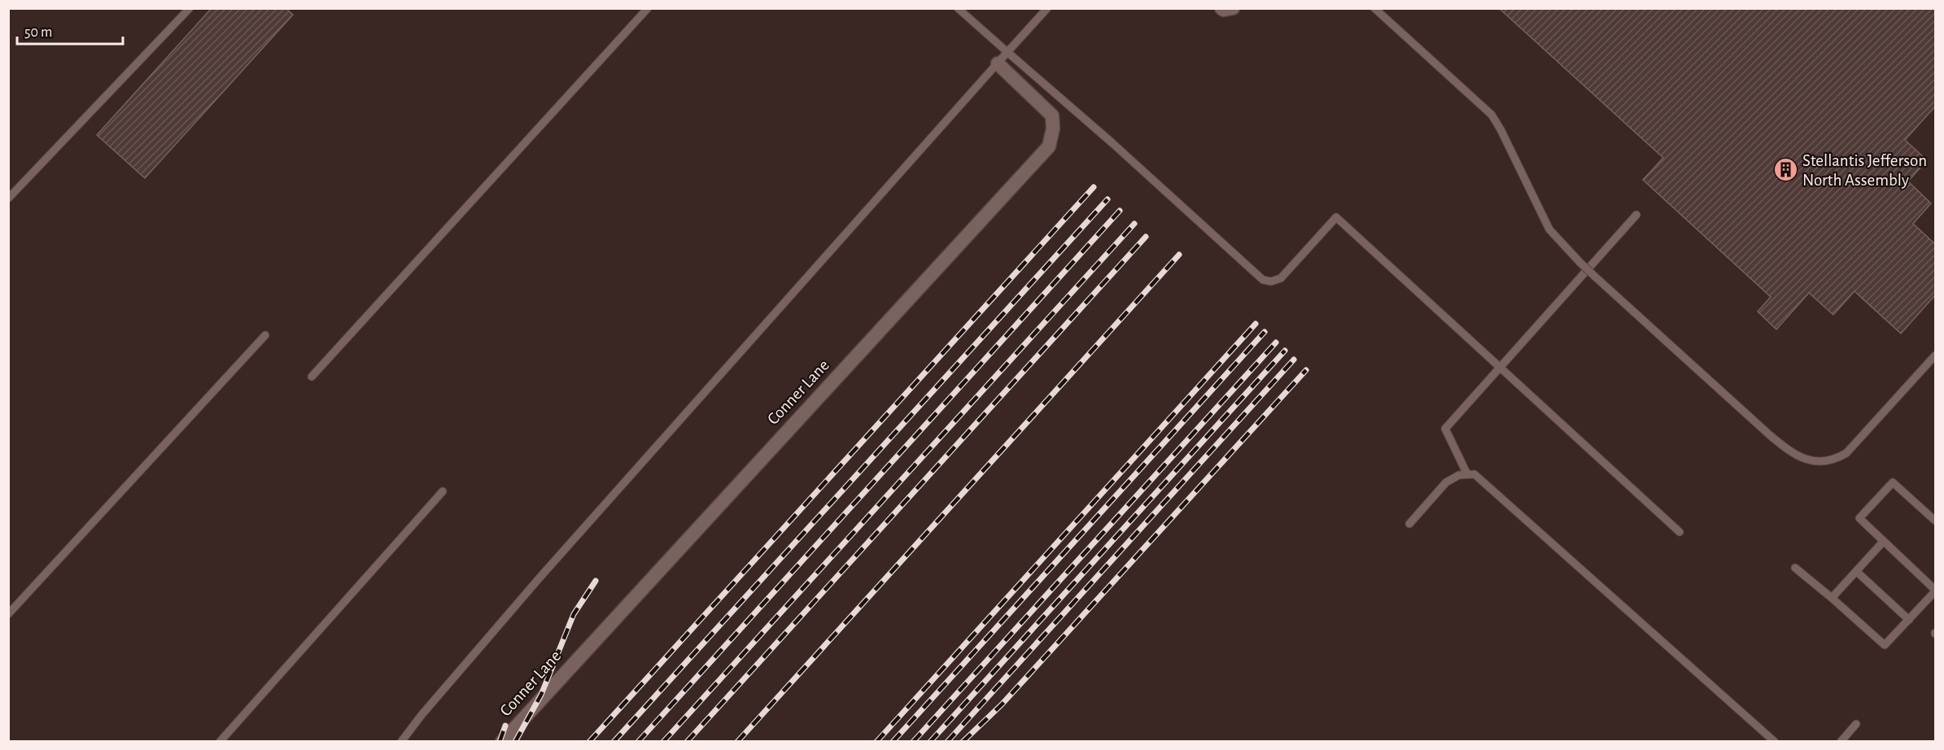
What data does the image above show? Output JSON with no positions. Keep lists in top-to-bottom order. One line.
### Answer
{"streets":{"street":["Conner Lane"]},"places":{"building":["Stellantis Jefferson North Assembly"]},"scale_bar":"50 m"}
